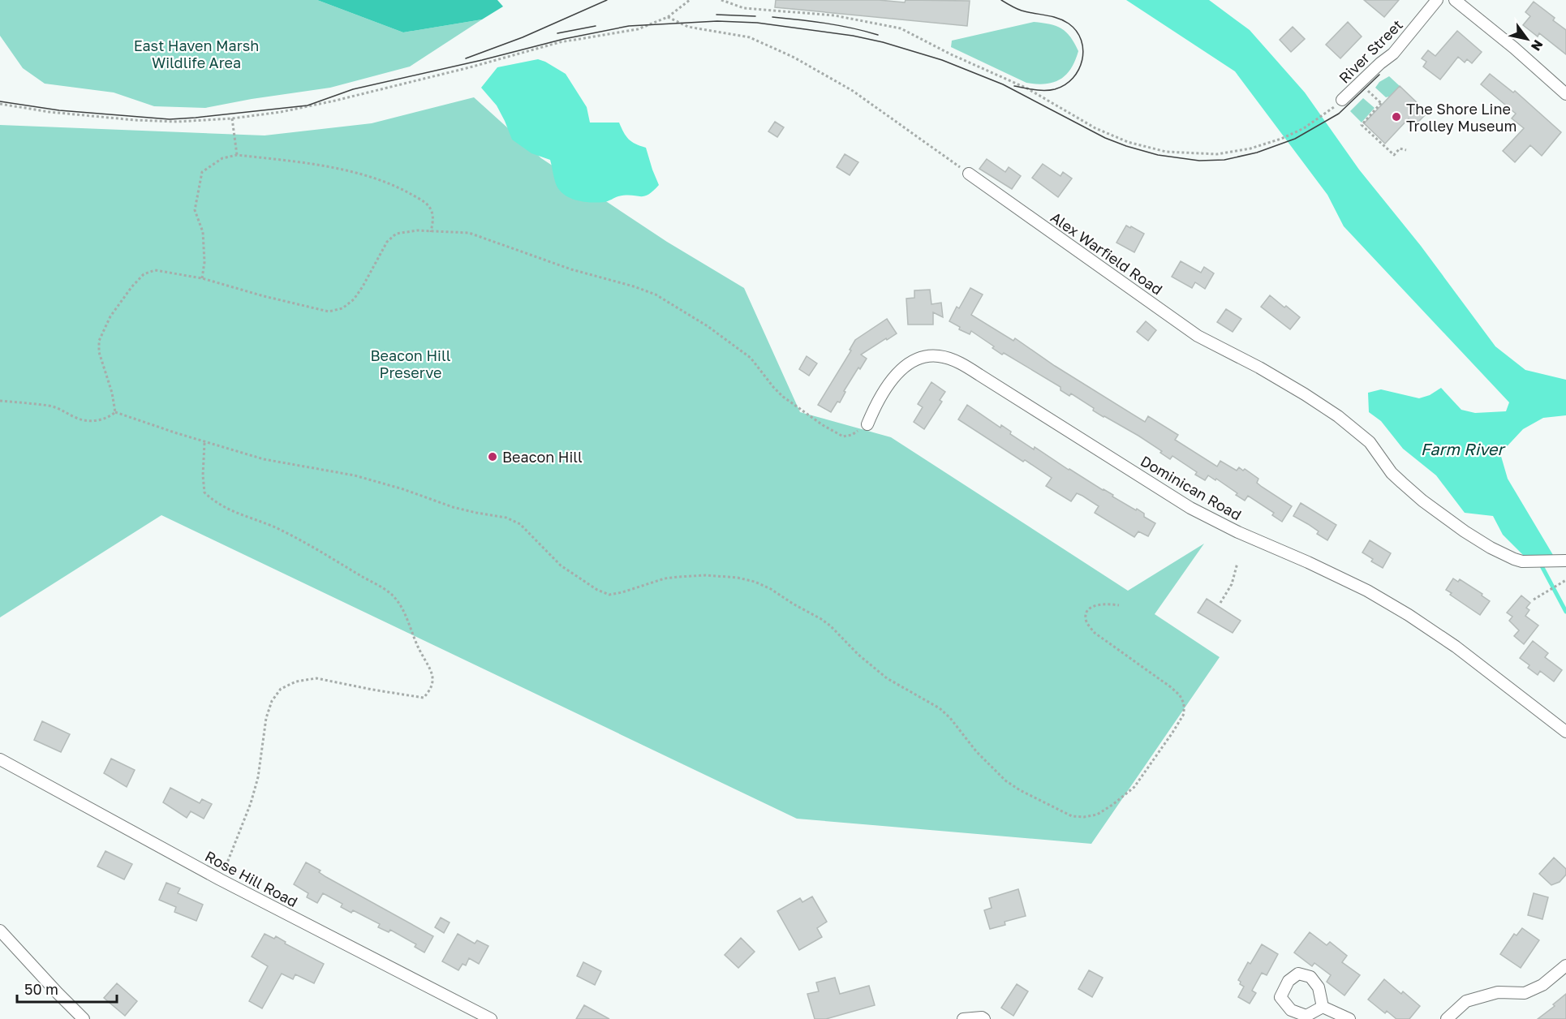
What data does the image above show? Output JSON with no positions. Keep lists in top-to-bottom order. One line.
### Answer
{"streets":{"street":["River Street","Alex Warfield Road","Dominican Road","Rose Hill Road"]},"water":["Farm River"],"parks":["East Haven Marsh Wildlife Area","Beacon Hill Preserve"],"places":["The Shore Line Trolley Museum","Beacon Hill"],"scale_bar":"50 m","north":"bottom right"}
